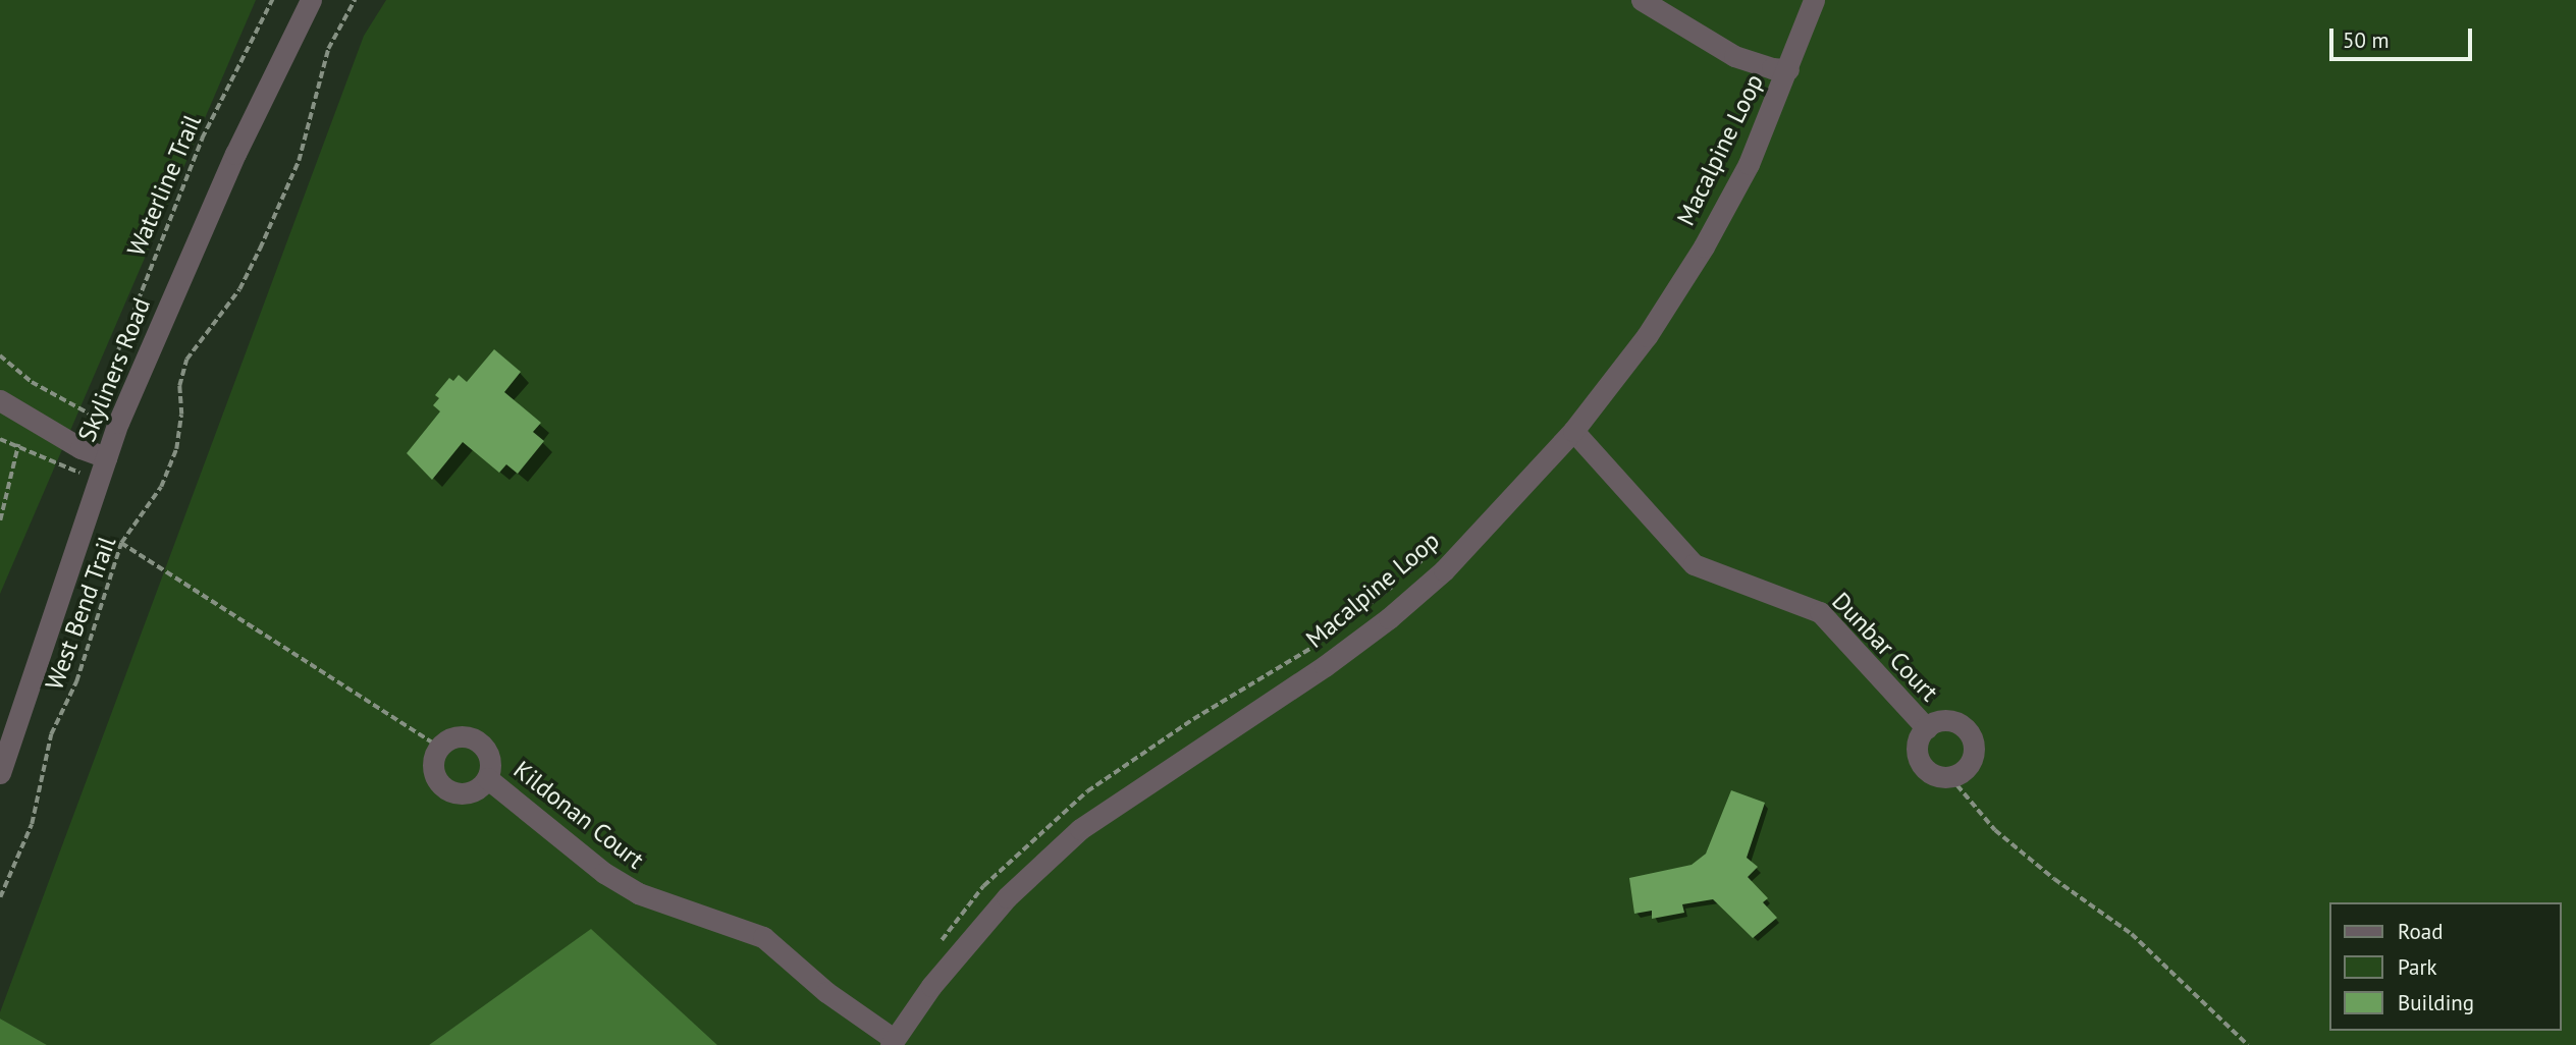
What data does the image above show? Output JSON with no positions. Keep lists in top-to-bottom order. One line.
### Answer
{"streets":{"street":["Macalpine Loop","Skyliners Road","Dunbar Court","Kildonan Court"],"path":["Waterline Trail","West Bend Trail"]},"crossings":[["Macalpine Loop","Dunbar Court"],["Macalpine Loop","Kildonan Court"]],"legend":["Road","Park","Building"],"scale_bar":"50 m"}
